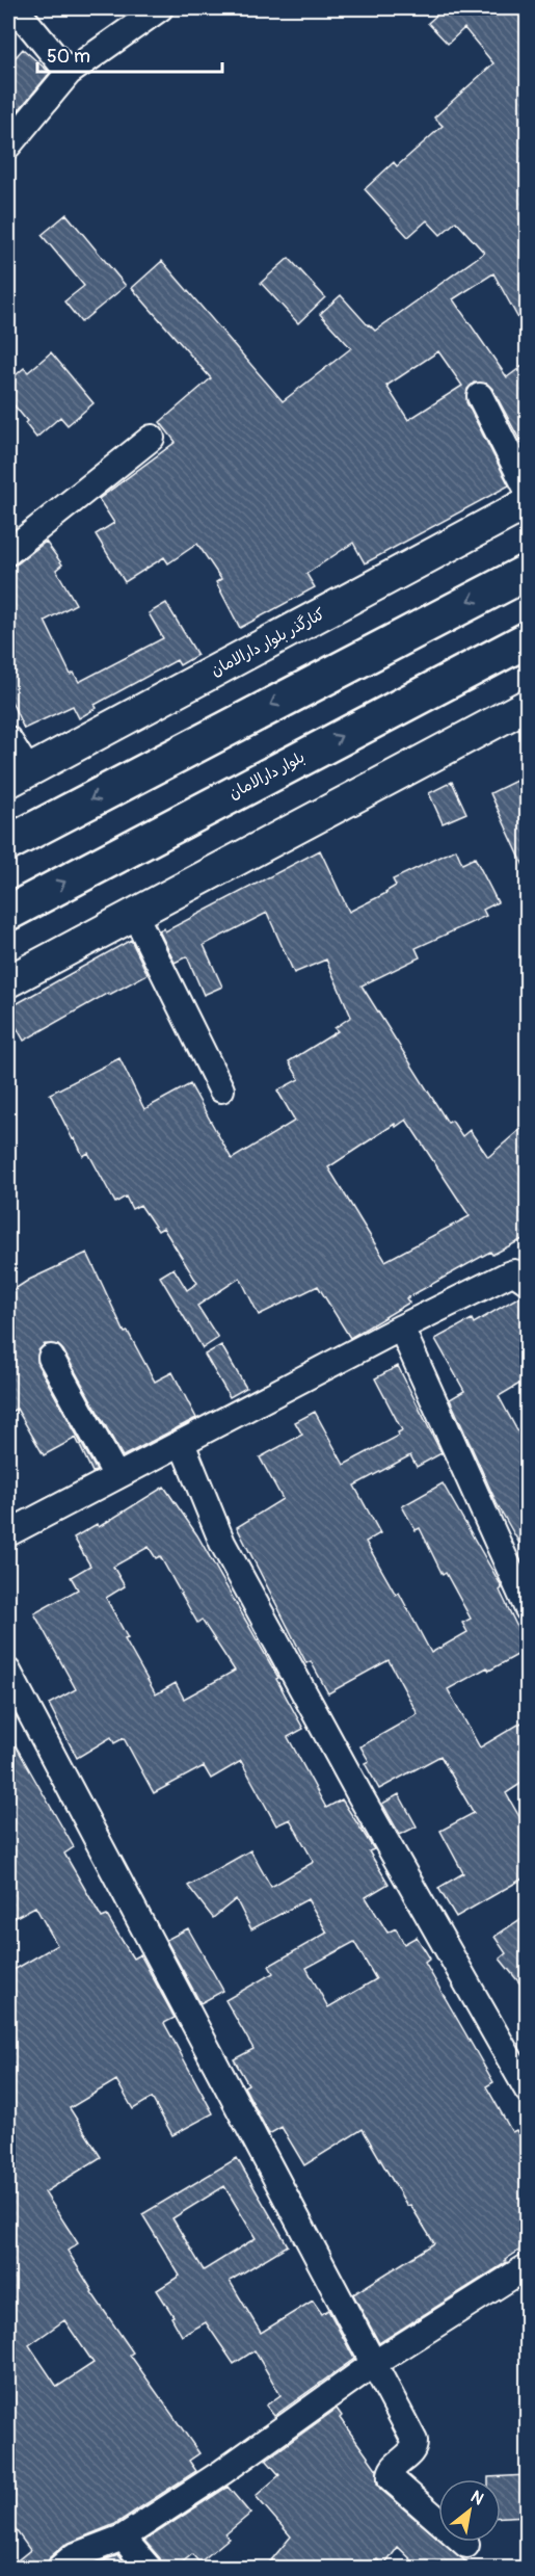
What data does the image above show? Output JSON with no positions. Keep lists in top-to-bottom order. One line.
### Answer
{"streets":{"main road":["بلوار دارالامان"],"street":["کنارگذر بلوار دارالامان"]},"scale_bar":"50 m","north":"top right"}
